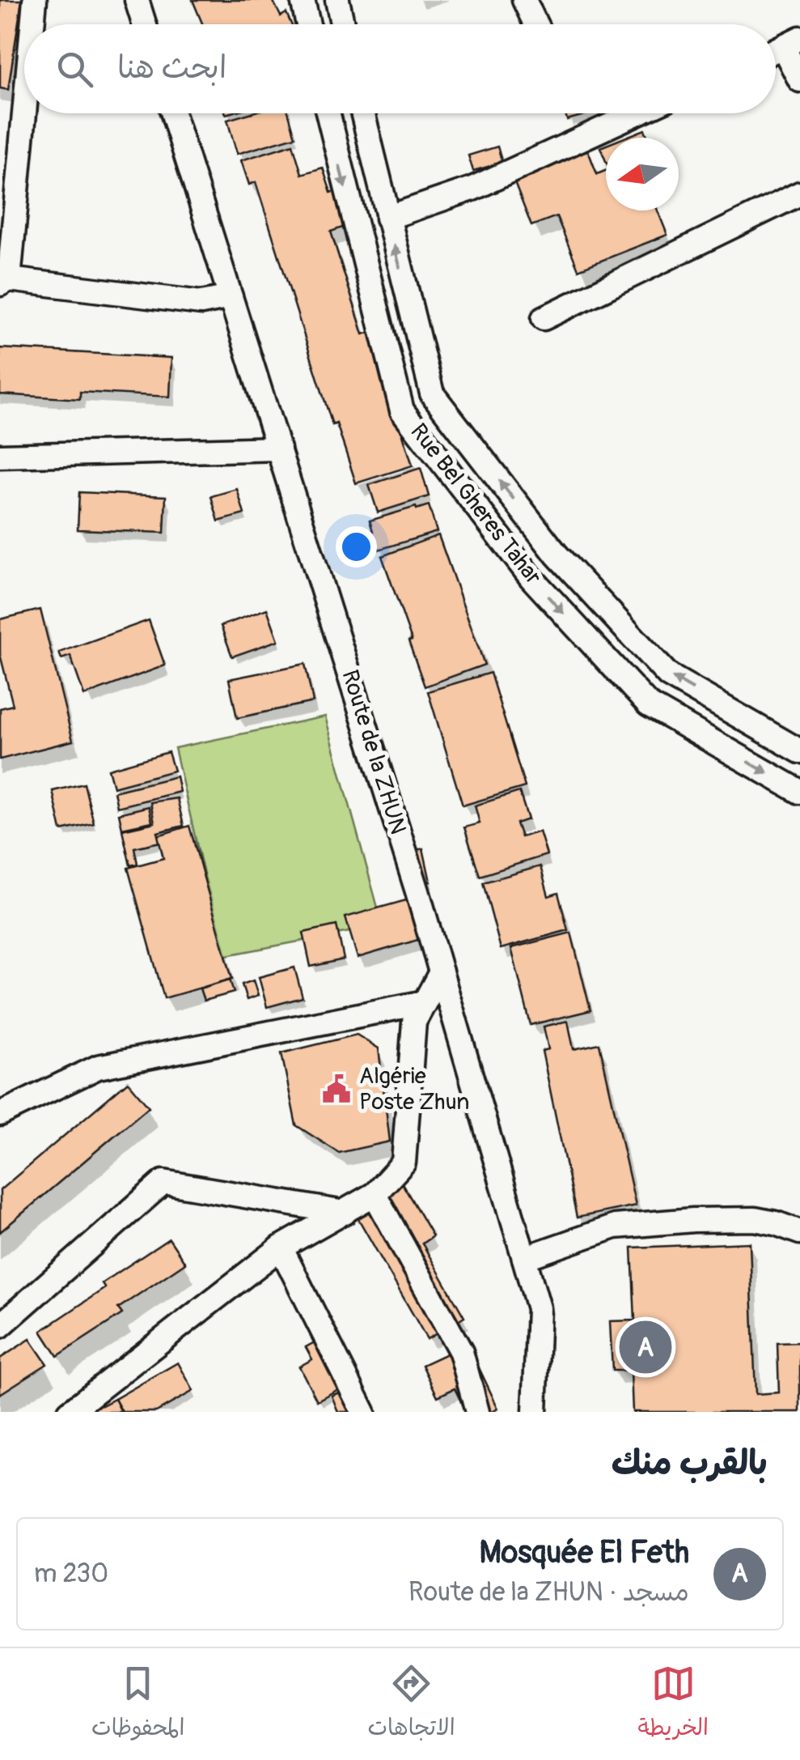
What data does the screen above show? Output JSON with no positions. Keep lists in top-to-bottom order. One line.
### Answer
{"streets":{"street":["Rue Bel Gheres Tahar","Route de la ZHUN"]},"places":{"public building":["Algérie Poste Zhun"]},"north":"left","page":{"search":"ابحث هنا","pins":"A","heading":"بالقرب منك","list":[{"mark":"A","name":"Mosquée El Feth","note":"مسجد · Route de la ZHUN","value":"230 m"}],"nav":["الخريطة","الاتجاهات","المحفوظات"]}}
